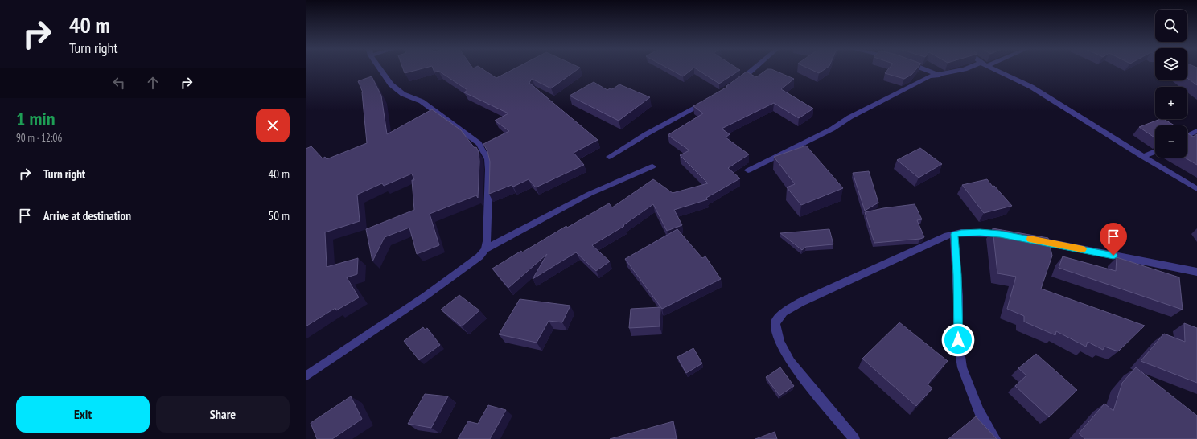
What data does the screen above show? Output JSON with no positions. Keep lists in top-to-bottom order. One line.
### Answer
{"page":{"turn":["40 m","Turn right"],"map_buttons":["+","−"],"heading":["1 min","90 m · 12:06"],"list":[{"name":"Turn right","value":"40 m"},{"name":"Arrive at destination","value":"50 m"}],"buttons":["Exit","Share"]}}
